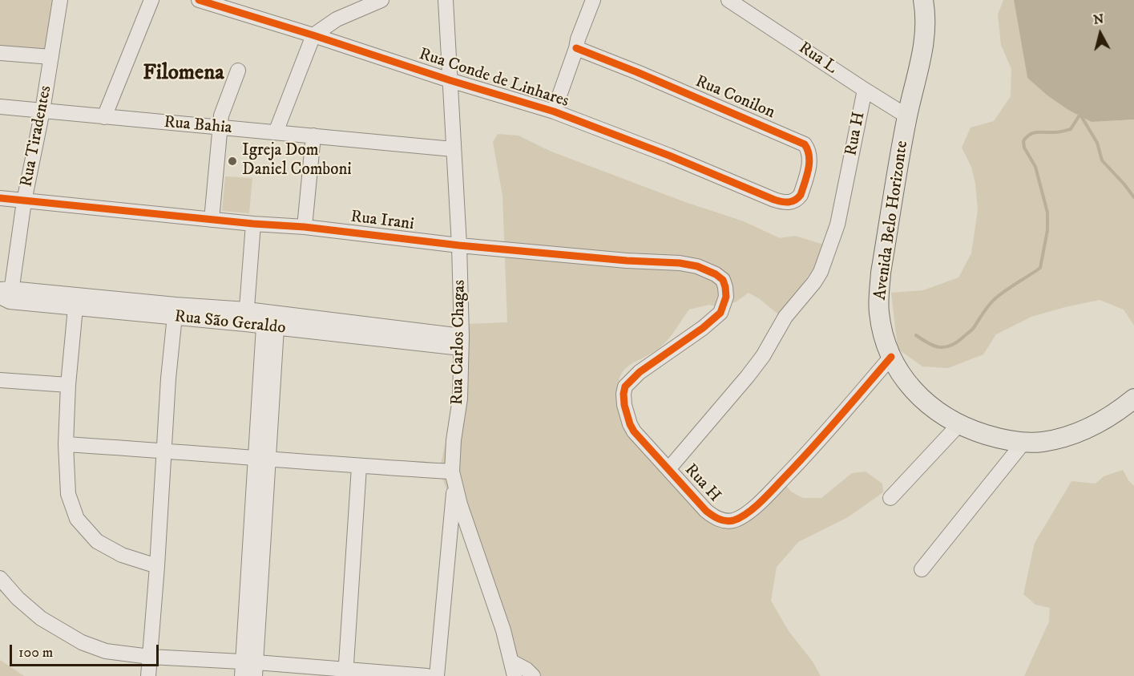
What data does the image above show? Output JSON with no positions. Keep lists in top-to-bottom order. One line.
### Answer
{"streets":{"main road":["Avenida Belo Horizonte"],"street":["Rua L","Rua Conde de Linhares","Rua Conilon","Rua Bahia","Rua H","Rua Tiradentes","Rua Irani","Rua São Geraldo","Rua Carlos Chagas"]},"crossings":[["Rua L","Rua H"],["Rua L","Avenida Belo Horizonte"],["Rua Conde de Linhares","Rua Conilon"],["Rua Conde de Linhares","Rua Carlos Chagas"],["Rua Bahia","Rua Tiradentes"],["Rua Bahia","Rua Carlos Chagas"],["Rua H","Avenida Belo Horizonte"],["Rua H","Rua Irani"],["Rua Tiradentes","Rua Irani"],["Rua Tiradentes","Rua São Geraldo"],["Rua Irani","Rua Carlos Chagas"],["Rua São Geraldo","Rua Carlos Chagas"]],"districts":["Filomena"],"places":["Igreja Dom Daniel Comboni"],"scale_bar":"100 m","north":"top"}
